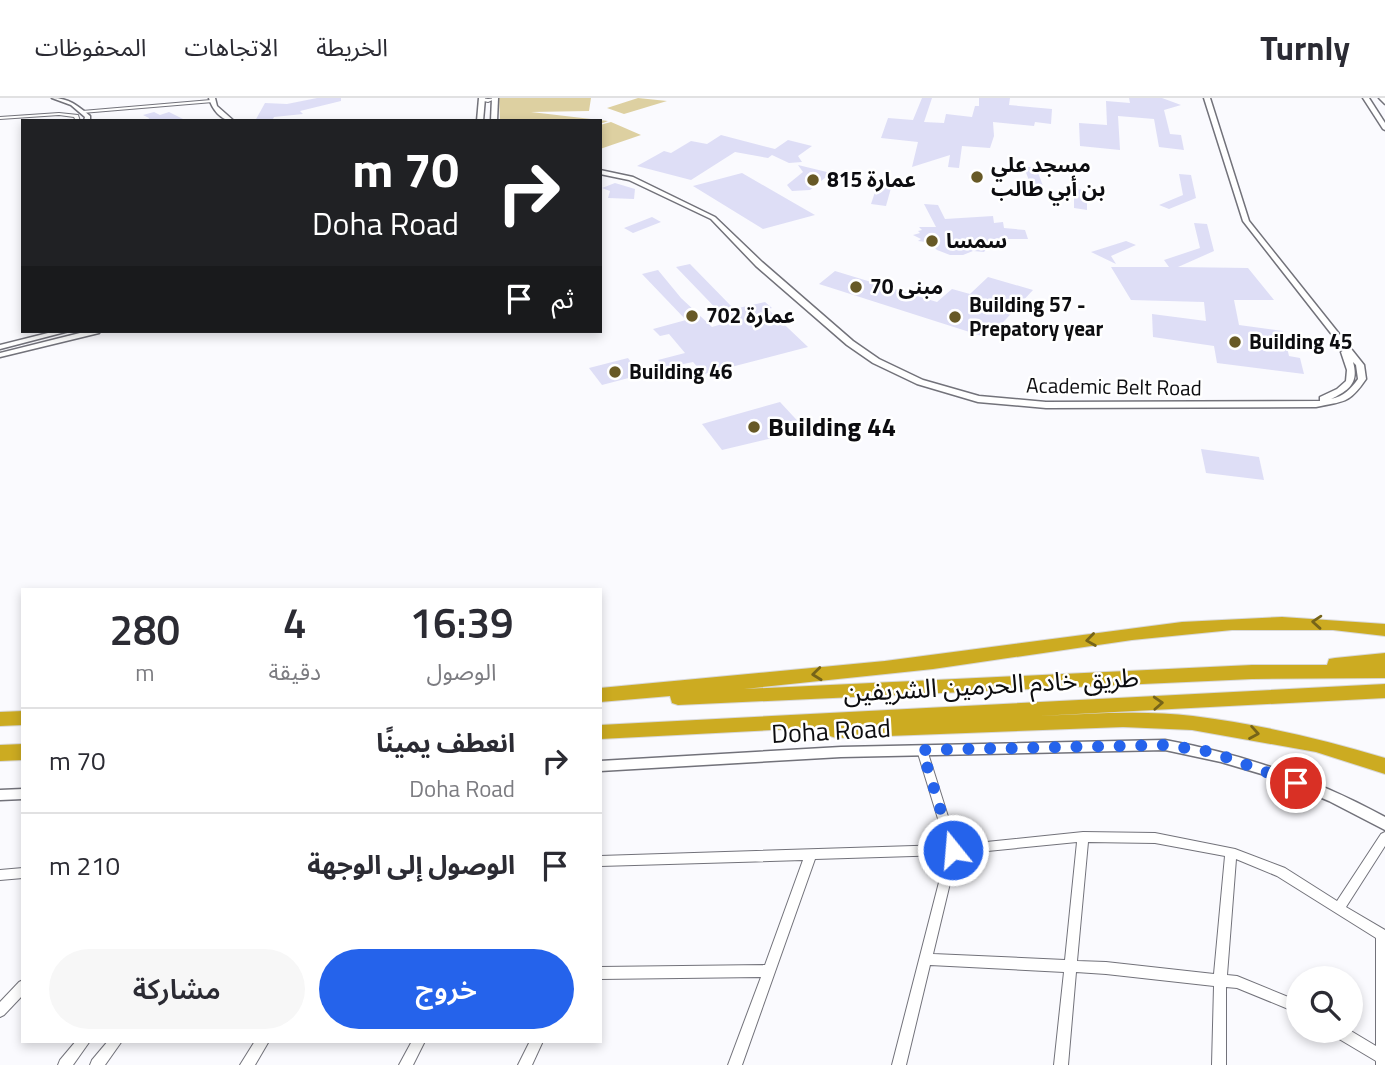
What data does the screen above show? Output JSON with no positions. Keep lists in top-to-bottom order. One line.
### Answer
{"streets":{"highway":["طريق خادم الحرمين الشريفين"],"street":["Academic Belt Road","Doha Road"]},"places":["مسجد علي بن أبي طالب","عمارة 815","سمسا","مبنى 70","عمارة 702","Building 57 - Prepatory year","Building 45","Building 46","Building 44"],"page":{"header":"Turnly","nav":["الخريطة","الاتجاهات","المحفوظات"],"turn":["70 m","Doha Road"],"then":"ثم","eta":["16:39","الوصول","4","دقيقة","280","m"],"list":[{"name":"انعطف يمينًا","note":"Doha Road","value":"70 m"},{"name":"الوصول إلى الوجهة","value":"210 m"}],"buttons":["خروج","مشاركة"]}}
